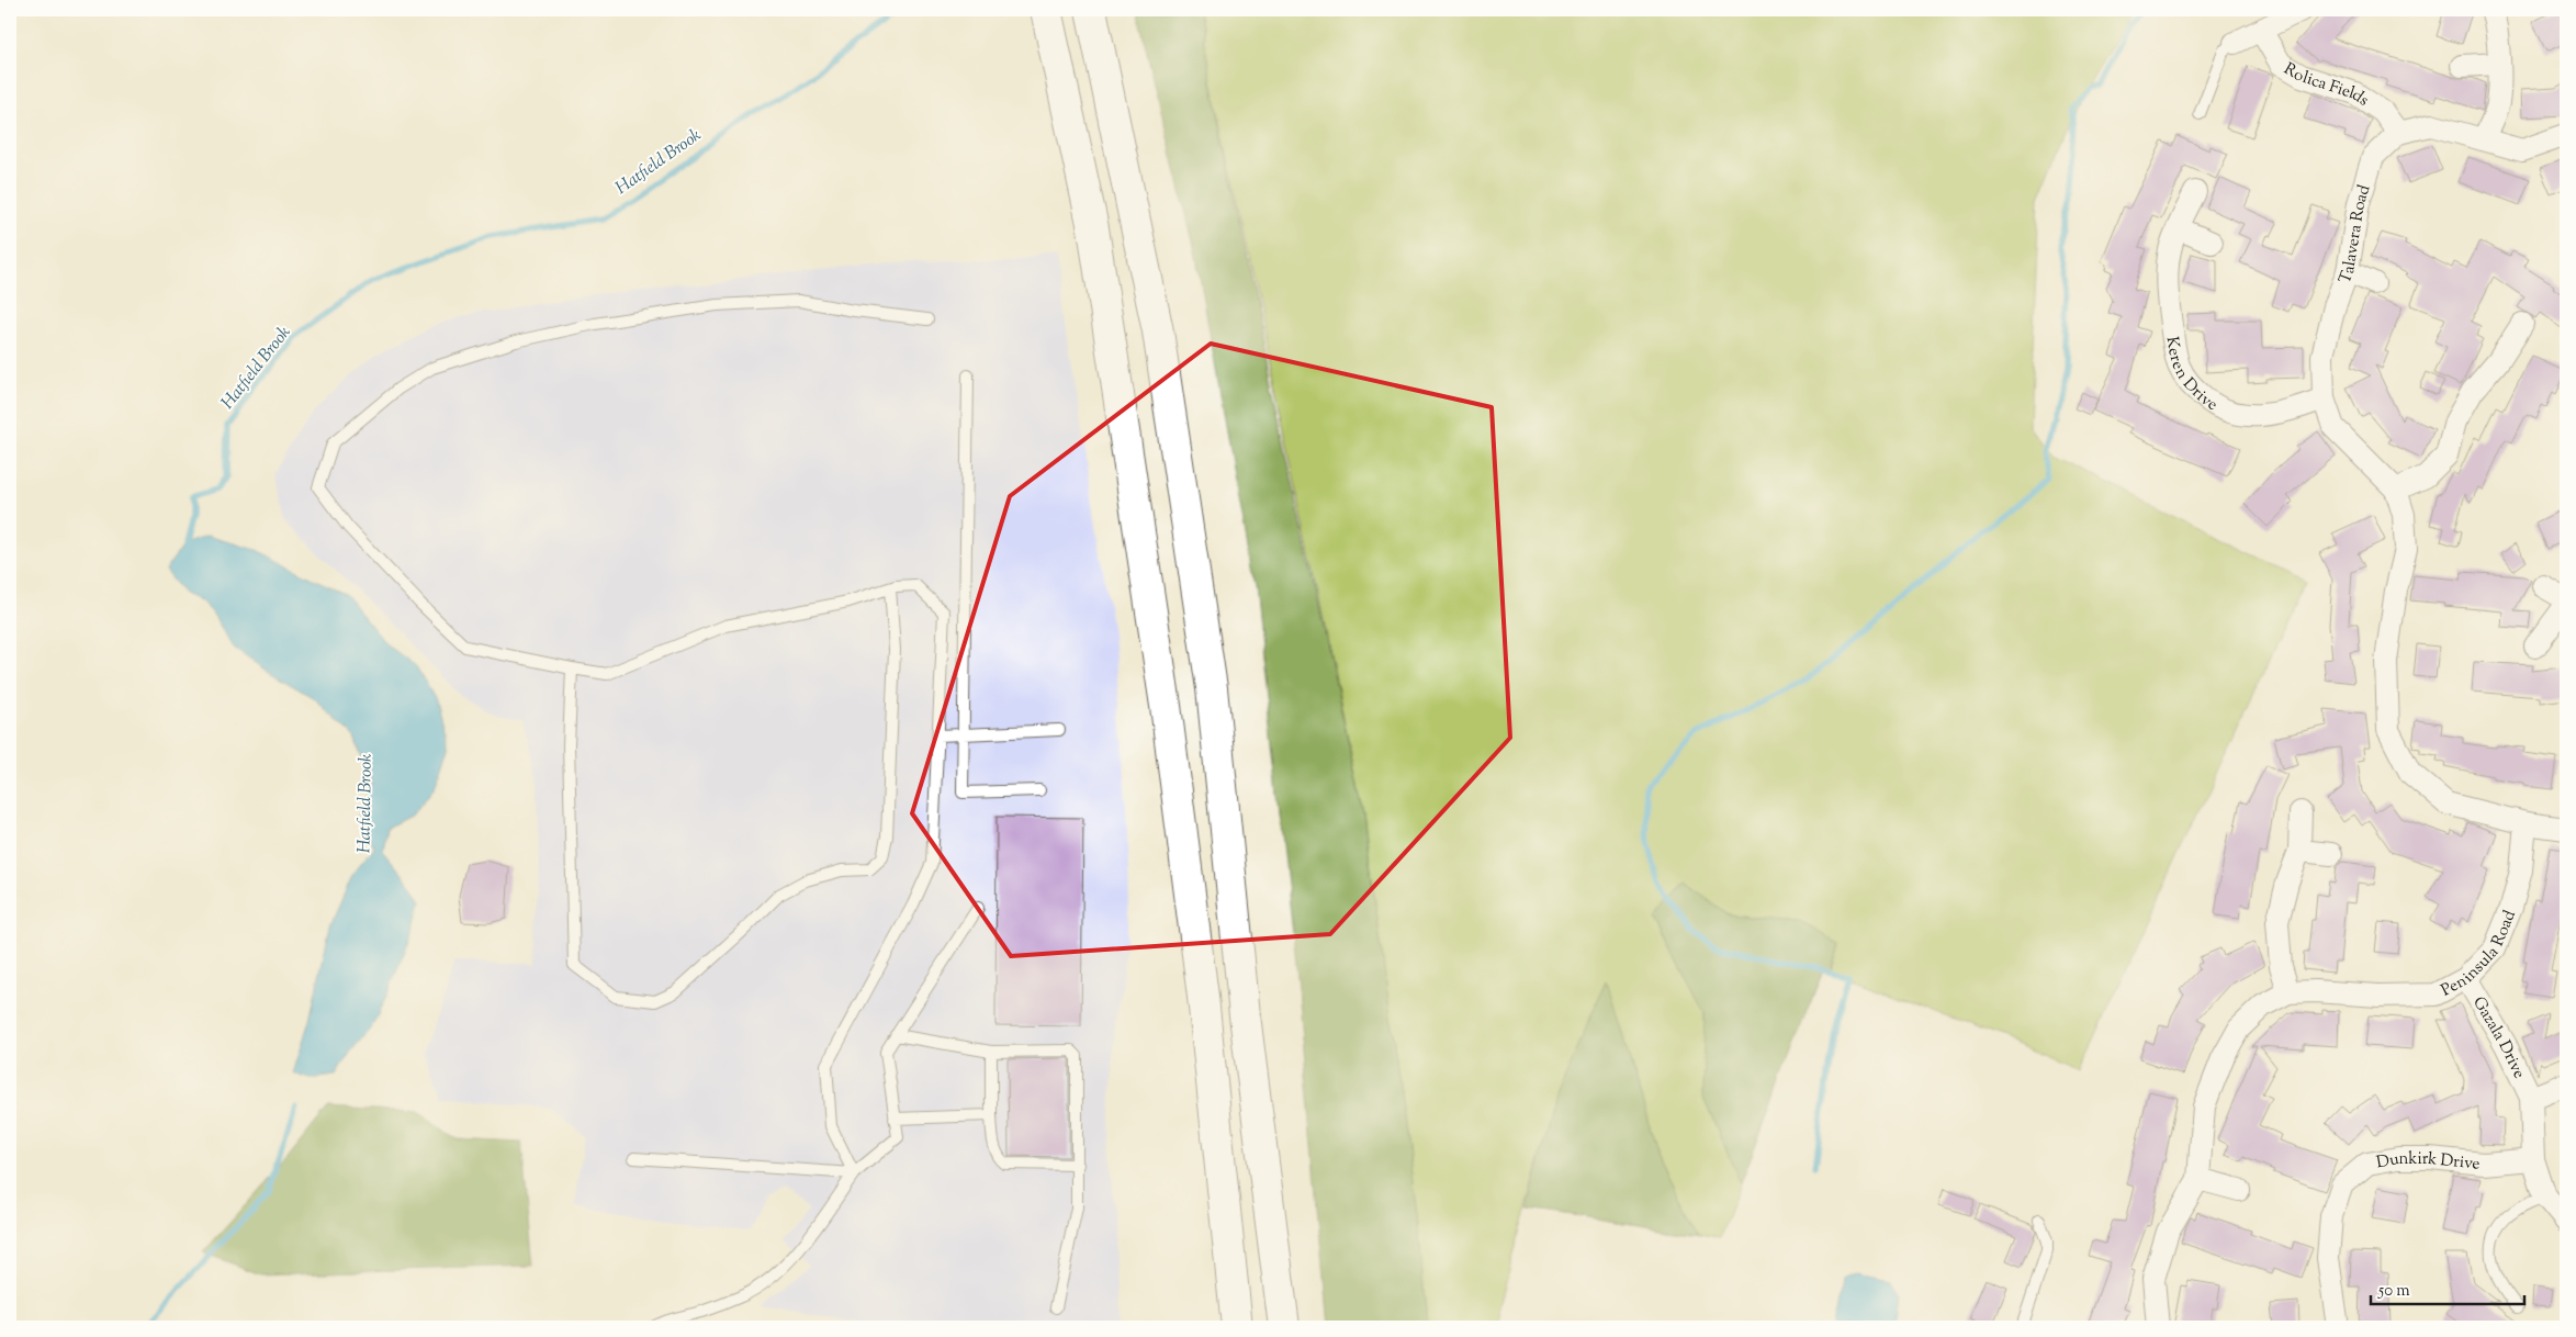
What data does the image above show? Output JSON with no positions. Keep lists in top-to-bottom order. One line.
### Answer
{"streets":{"street":["Rolica Fields","Talavera Road","Keren Drive","Peninsula Road","Gazala Drive","Dunkirk Drive"]},"crossings":[["Rolica Fields","Talavera Road"],["Talavera Road","Keren Drive"],["Talavera Road","Peninsula Road"],["Peninsula Road","Gazala Drive"],["Gazala Drive","Dunkirk Drive"]],"water":["Hatfield Brook"],"scale_bar":"50 m"}
